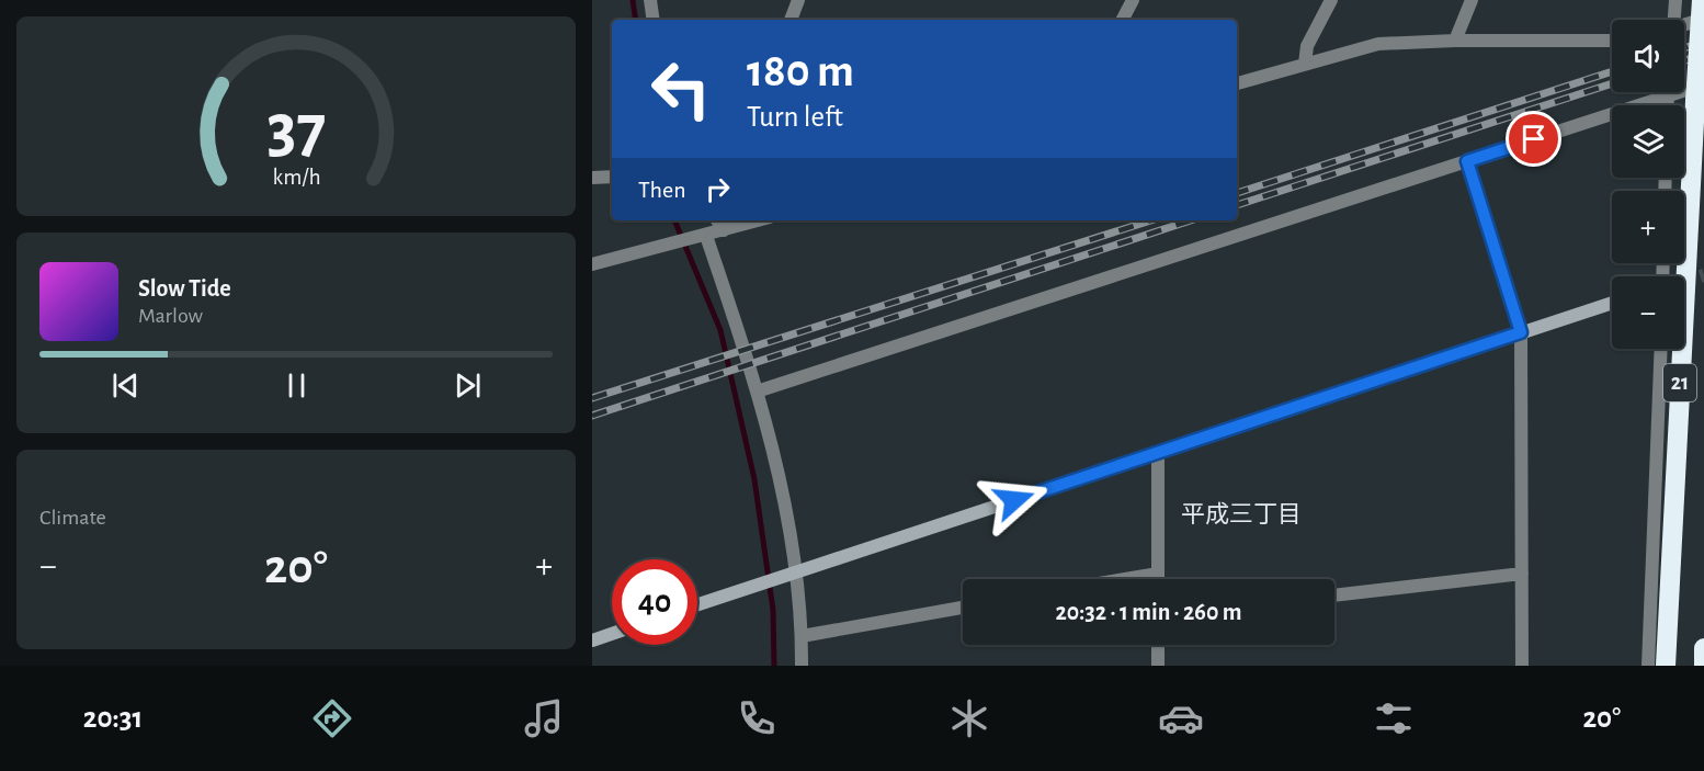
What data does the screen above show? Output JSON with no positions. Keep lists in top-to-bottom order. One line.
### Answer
{"streets":{"highway":["21"]},"districts":["平成三丁目"],"page":{"map_buttons":["+","−"],"turn":["180 m","Turn left"],"then":"Then","song":["Slow Tide","Marlow"],"tile":"Climate","heat":["−","20°","+"],"limit":"40","trip":"20:32 · 1 min · 260 m","tabs":["20:31","20°"],"gauge":["37","km/h"]}}
